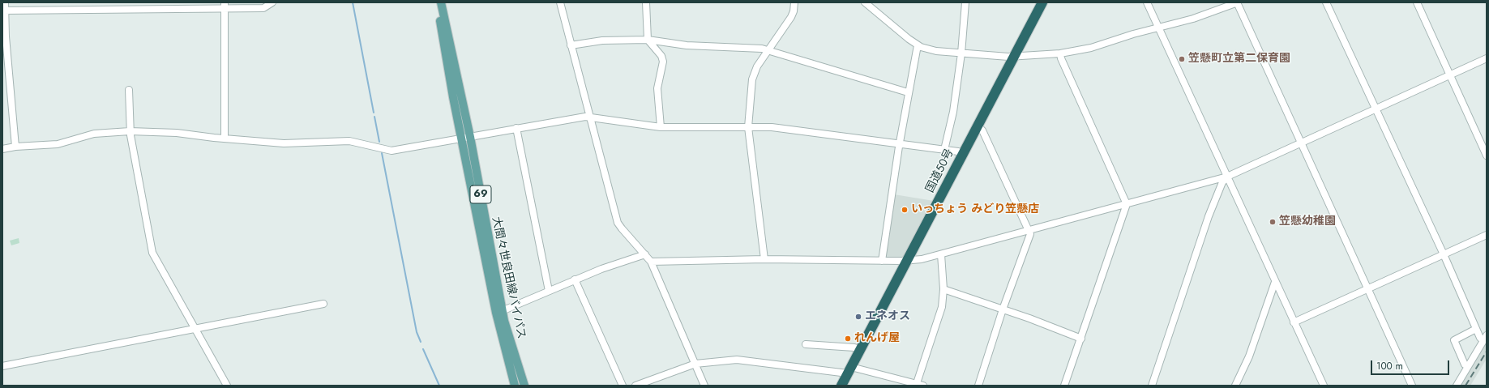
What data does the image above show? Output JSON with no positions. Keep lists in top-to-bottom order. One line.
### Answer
{"streets":{"highway":["国道50号"],"main road":["69","大間々世良田線バイパス"]},"places":["笠懸町立第二保育園","いっちょう みどり笠懸店","笠懸幼稚園","エネオス","れんげ屋"],"scale_bar":"100 m"}
